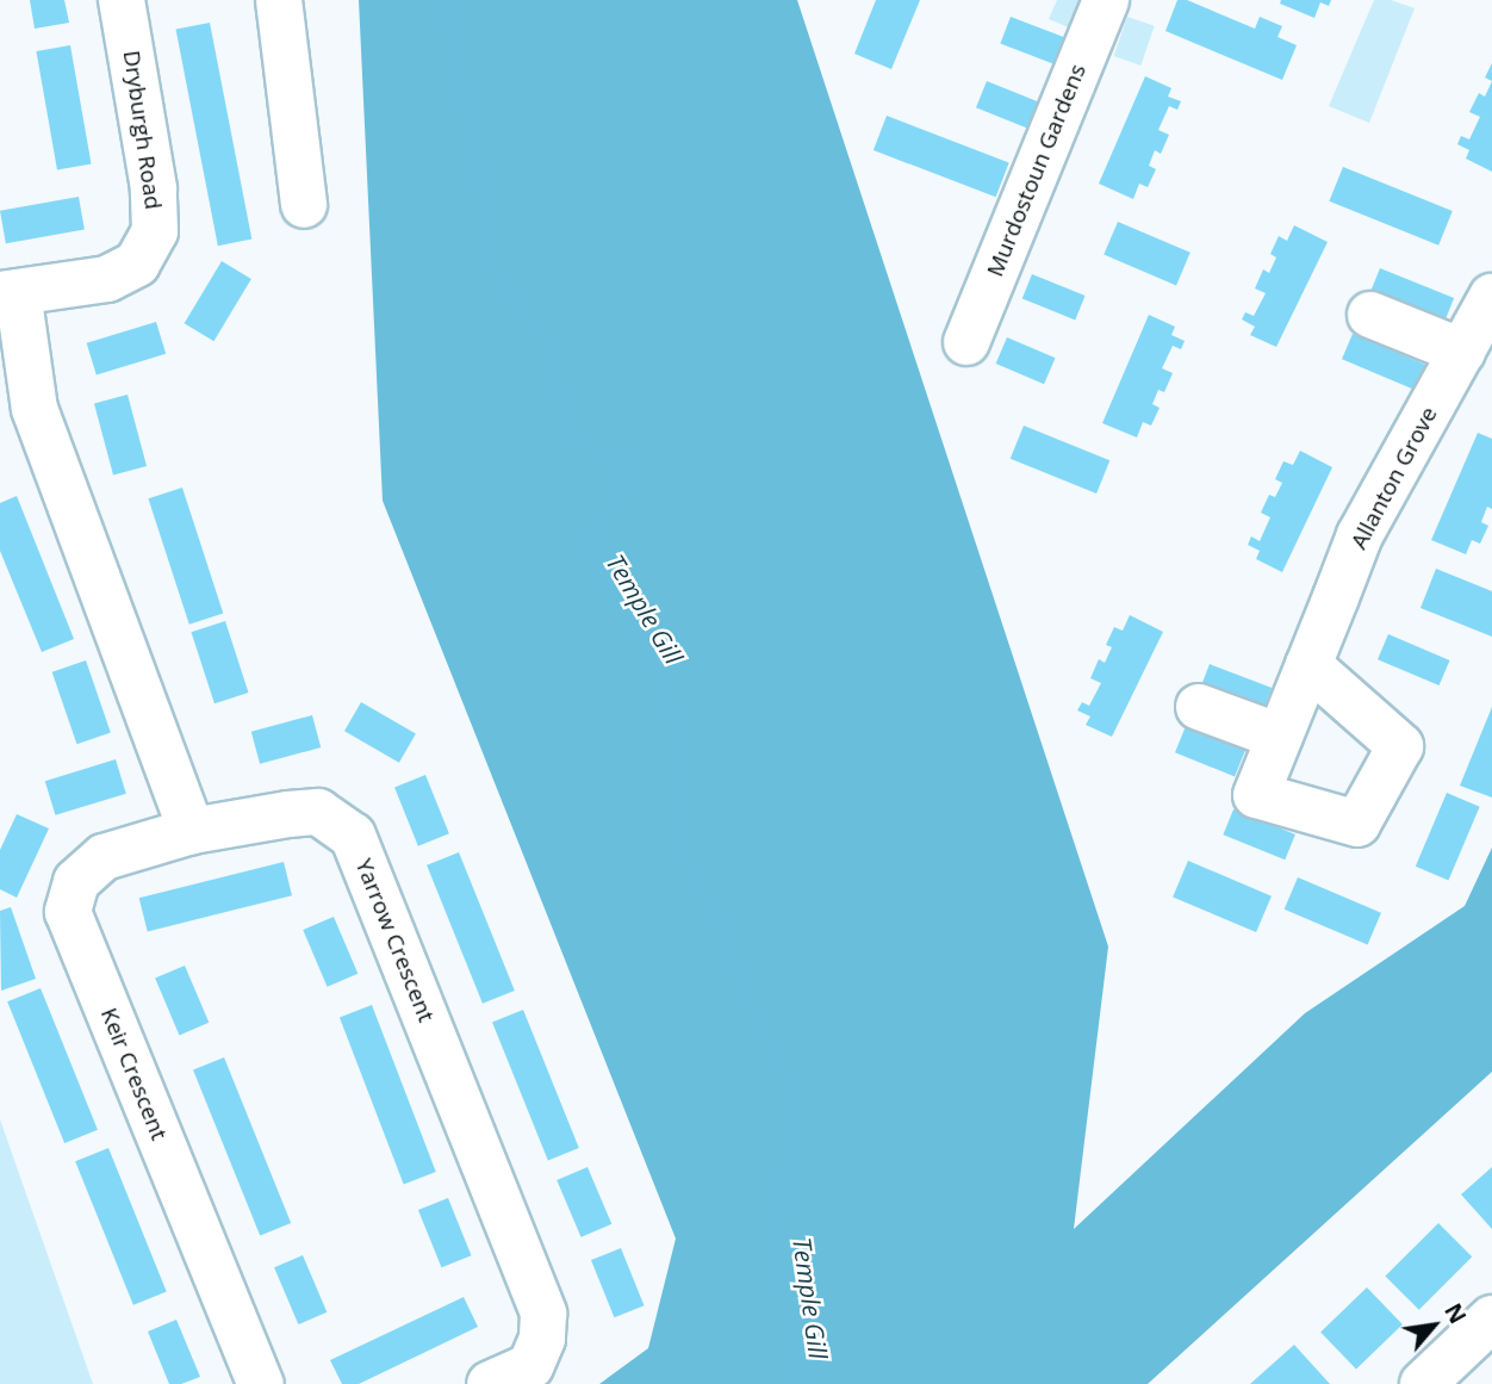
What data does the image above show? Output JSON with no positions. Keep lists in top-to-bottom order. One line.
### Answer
{"streets":{"street":["Dryburgh Road","Murdostoun Gardens","Allanton Grove","Yarrow Crescent","Keir Crescent"]},"crossings":[["Yarrow Crescent","Keir Crescent"]],"water":["Temple Gill"],"north":"top right"}
